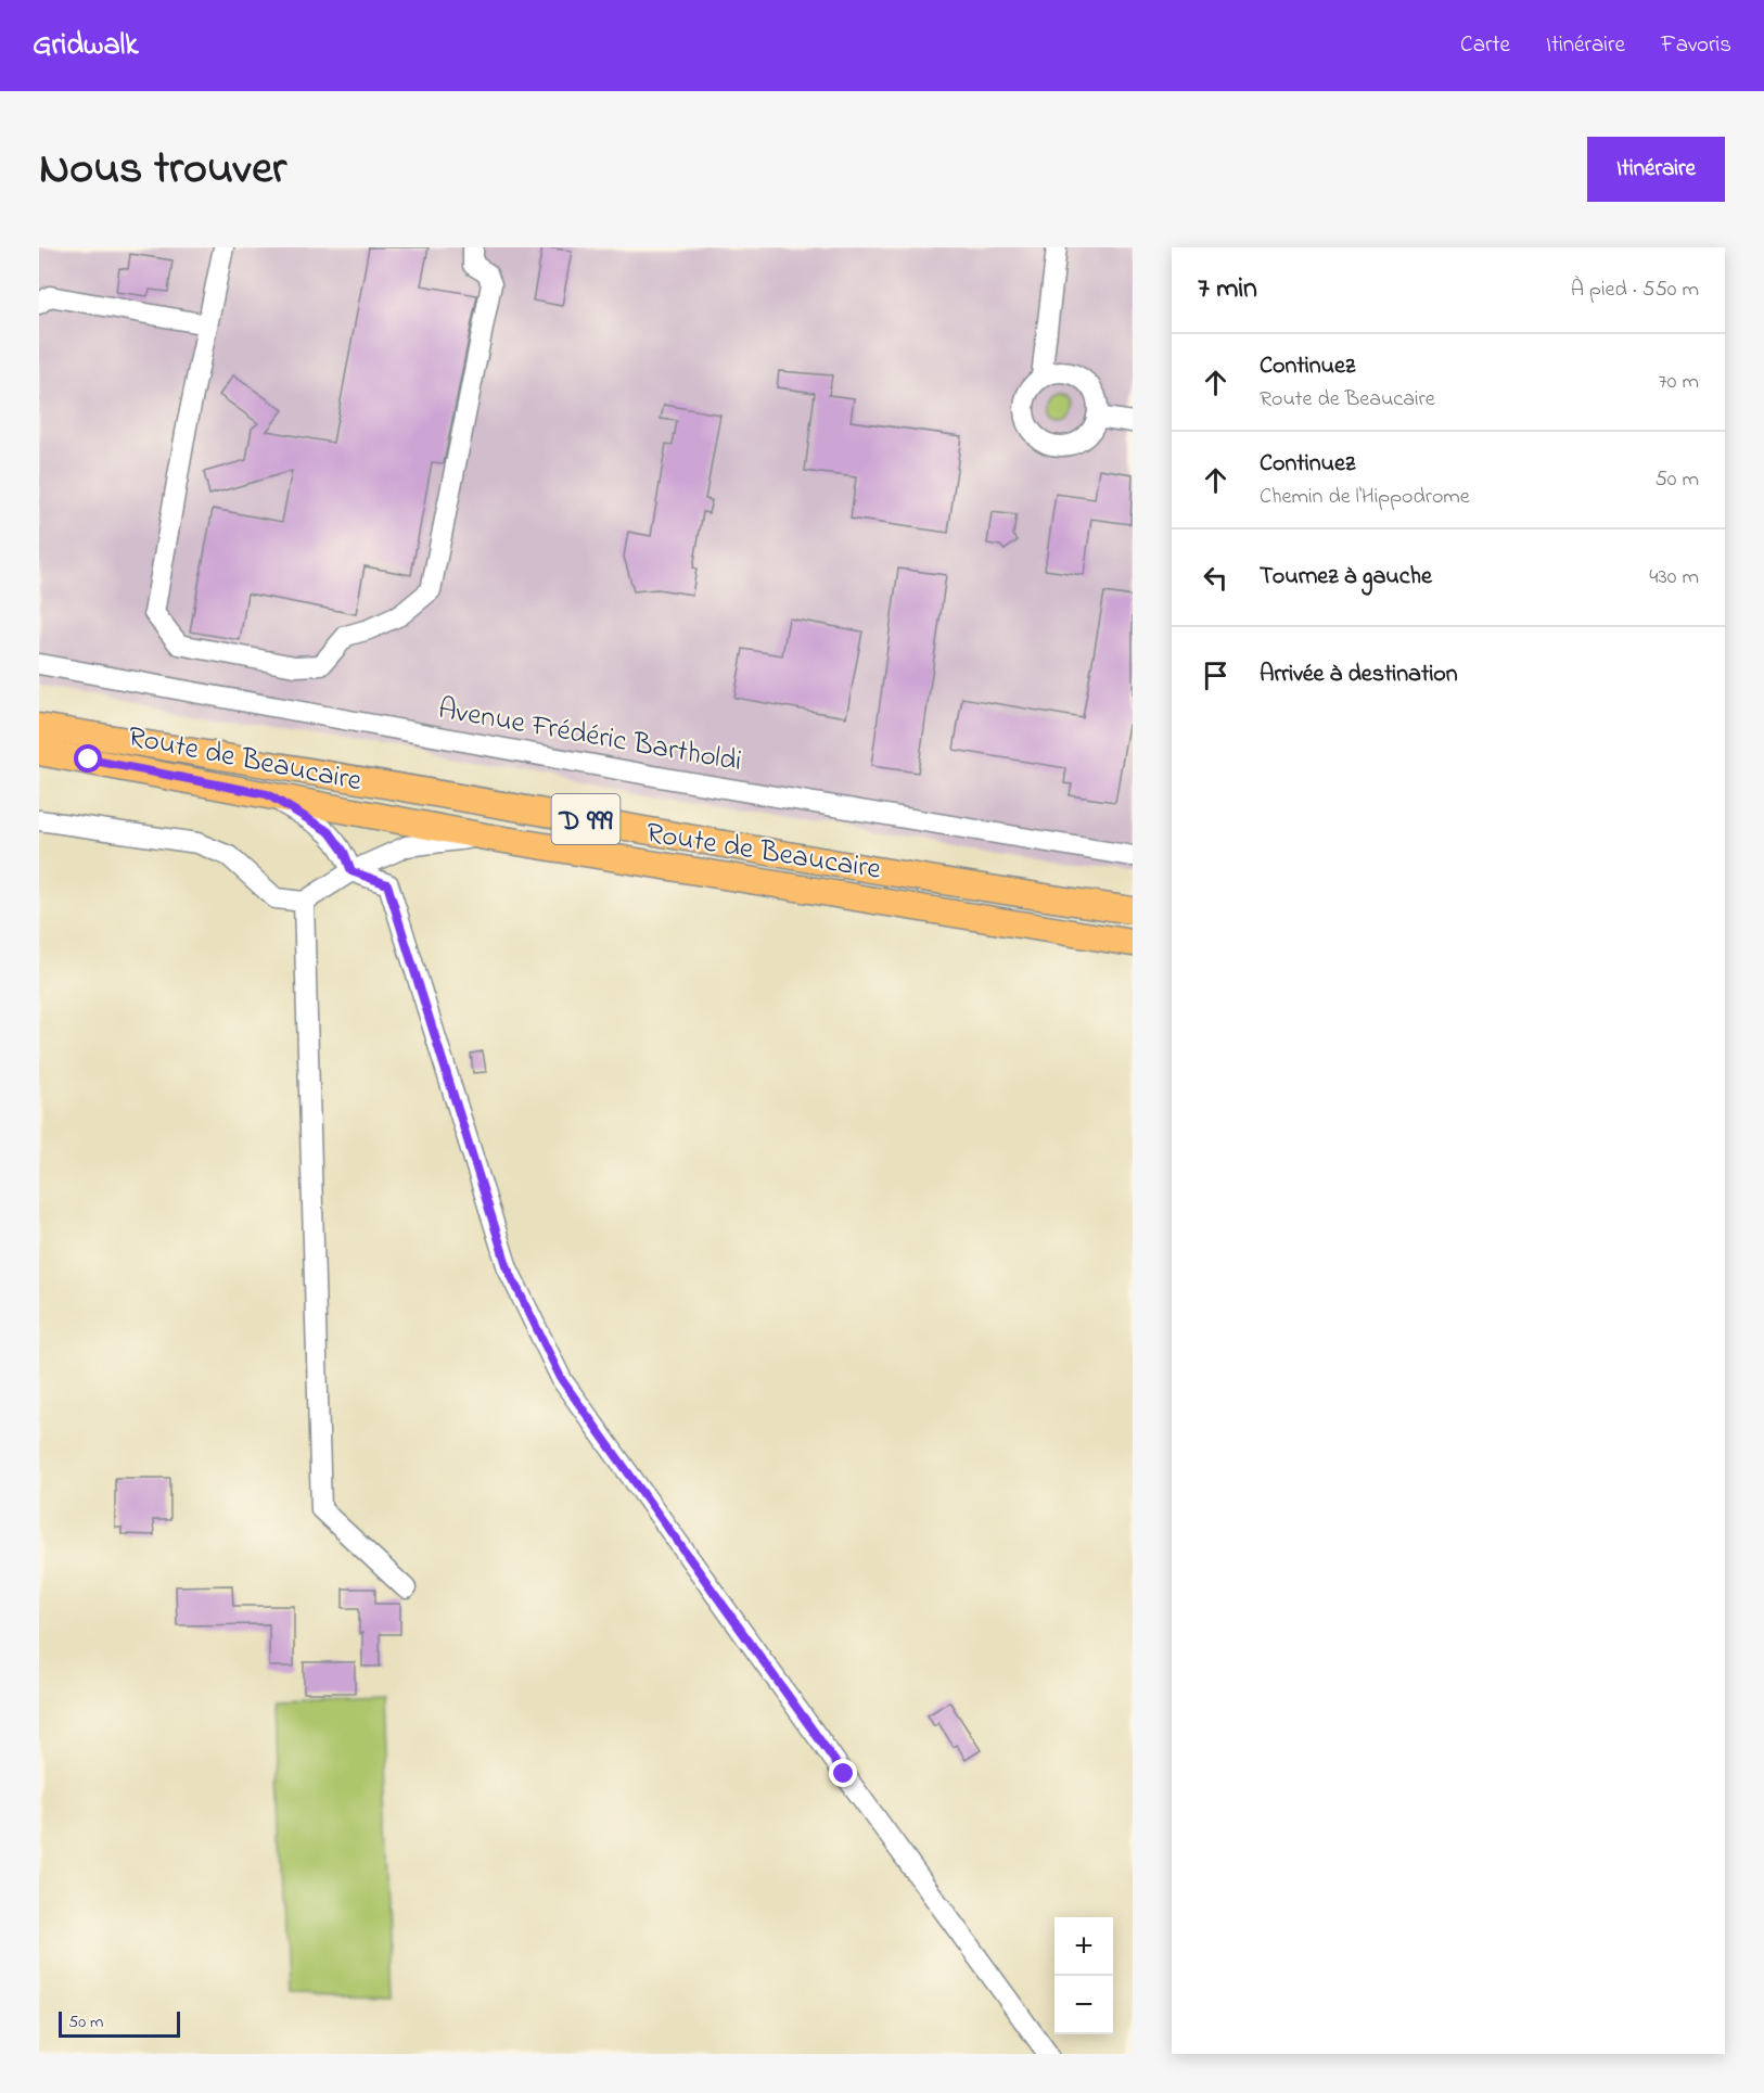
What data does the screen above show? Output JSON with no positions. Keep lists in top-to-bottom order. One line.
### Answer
{"streets":{"main road":["Route de Beaucaire","D 999"],"street":["Avenue Frédéric Bartholdi"]},"scale_bar":"50 m","page":{"header":"Gridwalk","nav":["Carte","Itinéraire","Favoris"],"title":"Nous trouver","buttons":"Itinéraire","heading":["7 min","À pied · 550 m"],"list":[["Continuez","Route de Beaucaire","70 m"],["Continuez","Chemin de l'Hippodrome","50 m"],["Tournez à gauche","430 m"],"Arrivée à destination"],"map_buttons":["+","−"],"scale":"50 m"}}
